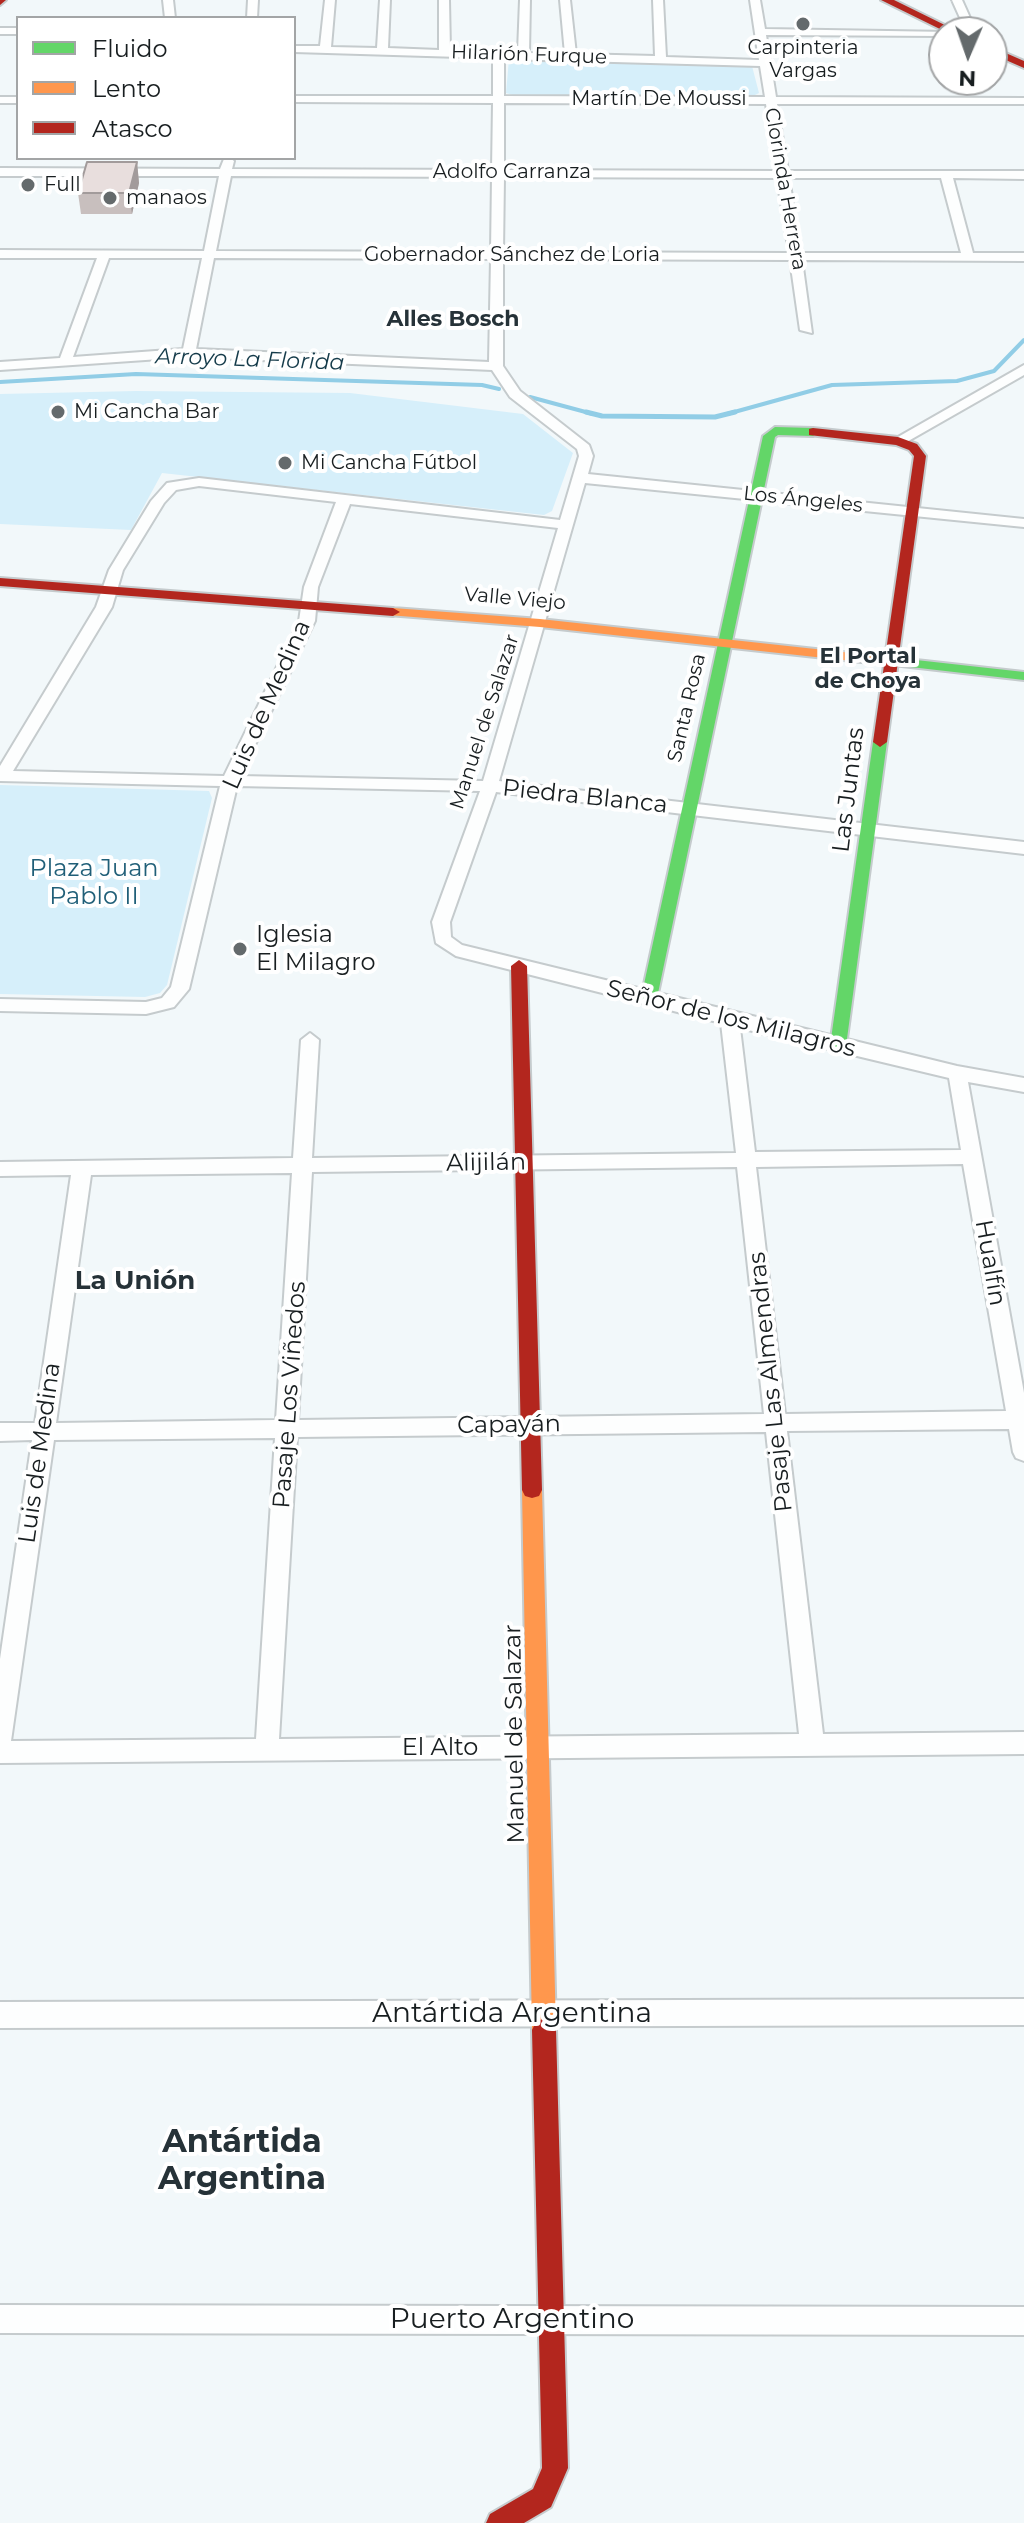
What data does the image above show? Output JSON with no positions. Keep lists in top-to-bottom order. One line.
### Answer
{"streets":{"street":["Hilarión Furque","Martín De Moussi","Adolfo Carranza","Clorinda Herrera","Gobernador Sánchez de Loria","Los Ángeles","Valle Viejo","Luis de Medina","Santa Rosa","Manuel de Salazar","Las Juntas","Piedra Blanca","Señor de los Milagros","Alijilán","Hualfín","Pasaje Las Almendras","Pasaje Los Viñedos","Capayán","El Alto","Antártida Argentina","Puerto Argentino"]},"crossings":[["Hilarión Furque","Clorinda Herrera"],["Martín De Moussi","Clorinda Herrera"],["Adolfo Carranza","Clorinda Herrera"],["Clorinda Herrera","Gobernador Sánchez de Loria"],["Los Ángeles","Santa Rosa"],["Los Ángeles","Manuel de Salazar"],["Los Ángeles","Las Juntas"],["Valle Viejo","Luis de Medina"],["Valle Viejo","Santa Rosa"],["Valle Viejo","Manuel de Salazar"],["Valle Viejo","Las Juntas"],["Luis de Medina","Piedra Blanca"],["Luis de Medina","Alijilán"],["Luis de Medina","Capayán"],["Santa Rosa","Las Juntas"],["Santa Rosa","Piedra Blanca"],["Santa Rosa","Señor de los Milagros"],["Manuel de Salazar","Piedra Blanca"],["Manuel de Salazar","Señor de los Milagros"],["Manuel de Salazar","Alijilán"],["Manuel de Salazar","Capayán"],["Manuel de Salazar","El Alto"],["Manuel de Salazar","Antártida Argentina"],["Manuel de Salazar","Puerto Argentino"],["Las Juntas","Piedra Blanca"],["Las Juntas","Señor de los Milagros"],["Señor de los Milagros","Hualfín"],["Señor de los Milagros","Pasaje Las Almendras"],["Alijilán","Hualfín"],["Alijilán","Pasaje Las Almendras"],["Alijilán","Pasaje Los Viñedos"],["Hualfín","Capayán"],["Pasaje Las Almendras","Capayán"],["Pasaje Las Almendras","El Alto"],["Pasaje Los Viñedos","Capayán"],["Pasaje Los Viñedos","El Alto"]],"districts":["Alles Bosch","El Portal de Choya","La Unión","Antártida Argentina"],"water":["Arroyo La Florida"],"parks":["Plaza Juan Pablo II"],"places":["Carpinteria Vargas","Full","manaos","Mi Cancha Bar","Mi Cancha Fútbol","Iglesia El Milagro"],"legend":["Fluido","Lento","Atasco"],"north":"bottom"}
